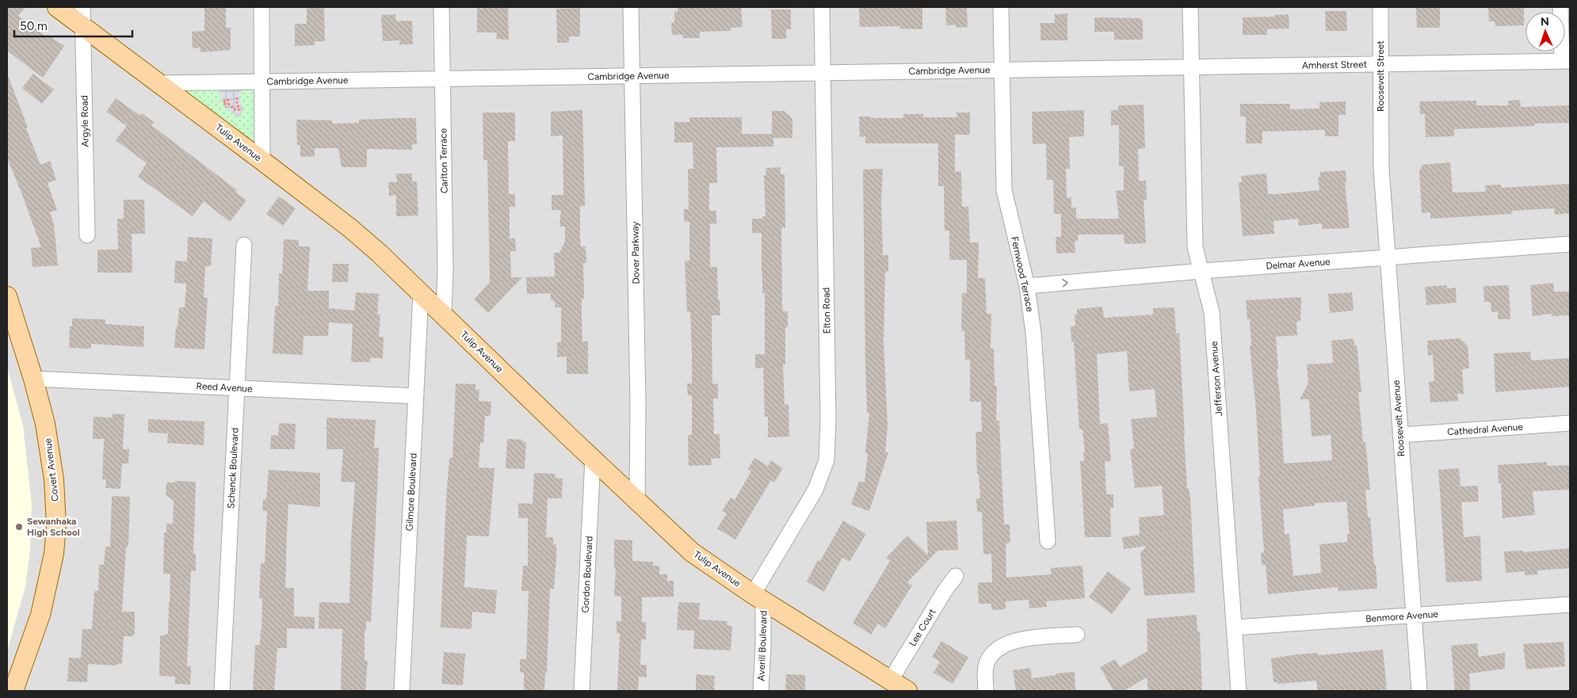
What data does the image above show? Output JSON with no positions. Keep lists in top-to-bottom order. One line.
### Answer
{"streets":{"main road":["Tulip Avenue","Covert Avenue"],"street":["Amherst Street","Cambridge Avenue","Roosevelt Street","Argyle Road","Carlton Terrace","Dover Parkway","Delmar Avenue","Fernwood Terrace","Elton Road","Jefferson Avenue","Reed Avenue","Roosevelt Avenue","Cathedral Avenue","Schenck Boulevard","Gilmore Boulevard","Gordon Boulevard","Benmore Avenue","Lee Court","Averill Boulevard"]},"crossings":[["Amherst Street","Cambridge Avenue"],["Amherst Street","Roosevelt Street"],["Amherst Street","Jefferson Avenue"],["Cambridge Avenue","Tulip Avenue"],["Cambridge Avenue","Carlton Terrace"],["Cambridge Avenue","Dover Parkway"],["Cambridge Avenue","Fernwood Terrace"],["Cambridge Avenue","Elton Road"],["Roosevelt Street","Roosevelt Avenue"],["Argyle Road","Tulip Avenue"],["Tulip Avenue","Carlton Terrace"],["Tulip Avenue","Dover Parkway"],["Tulip Avenue","Elton Road"],["Tulip Avenue","Gilmore Boulevard"],["Tulip Avenue","Gordon Boulevard"],["Tulip Avenue","Lee Court"],["Tulip Avenue","Averill Boulevard"],["Delmar Avenue","Fernwood Terrace"],["Delmar Avenue","Jefferson Avenue"],["Delmar Avenue","Roosevelt Avenue"],["Elton Road","Averill Boulevard"],["Jefferson Avenue","Benmore Avenue"],["Reed Avenue","Schenck Boulevard"],["Reed Avenue","Covert Avenue"],["Reed Avenue","Gilmore Boulevard"],["Roosevelt Avenue","Cathedral Avenue"],["Roosevelt Avenue","Benmore Avenue"]],"places":["Sewanhaka High School"],"scale_bar":"50 m","north":"top"}
